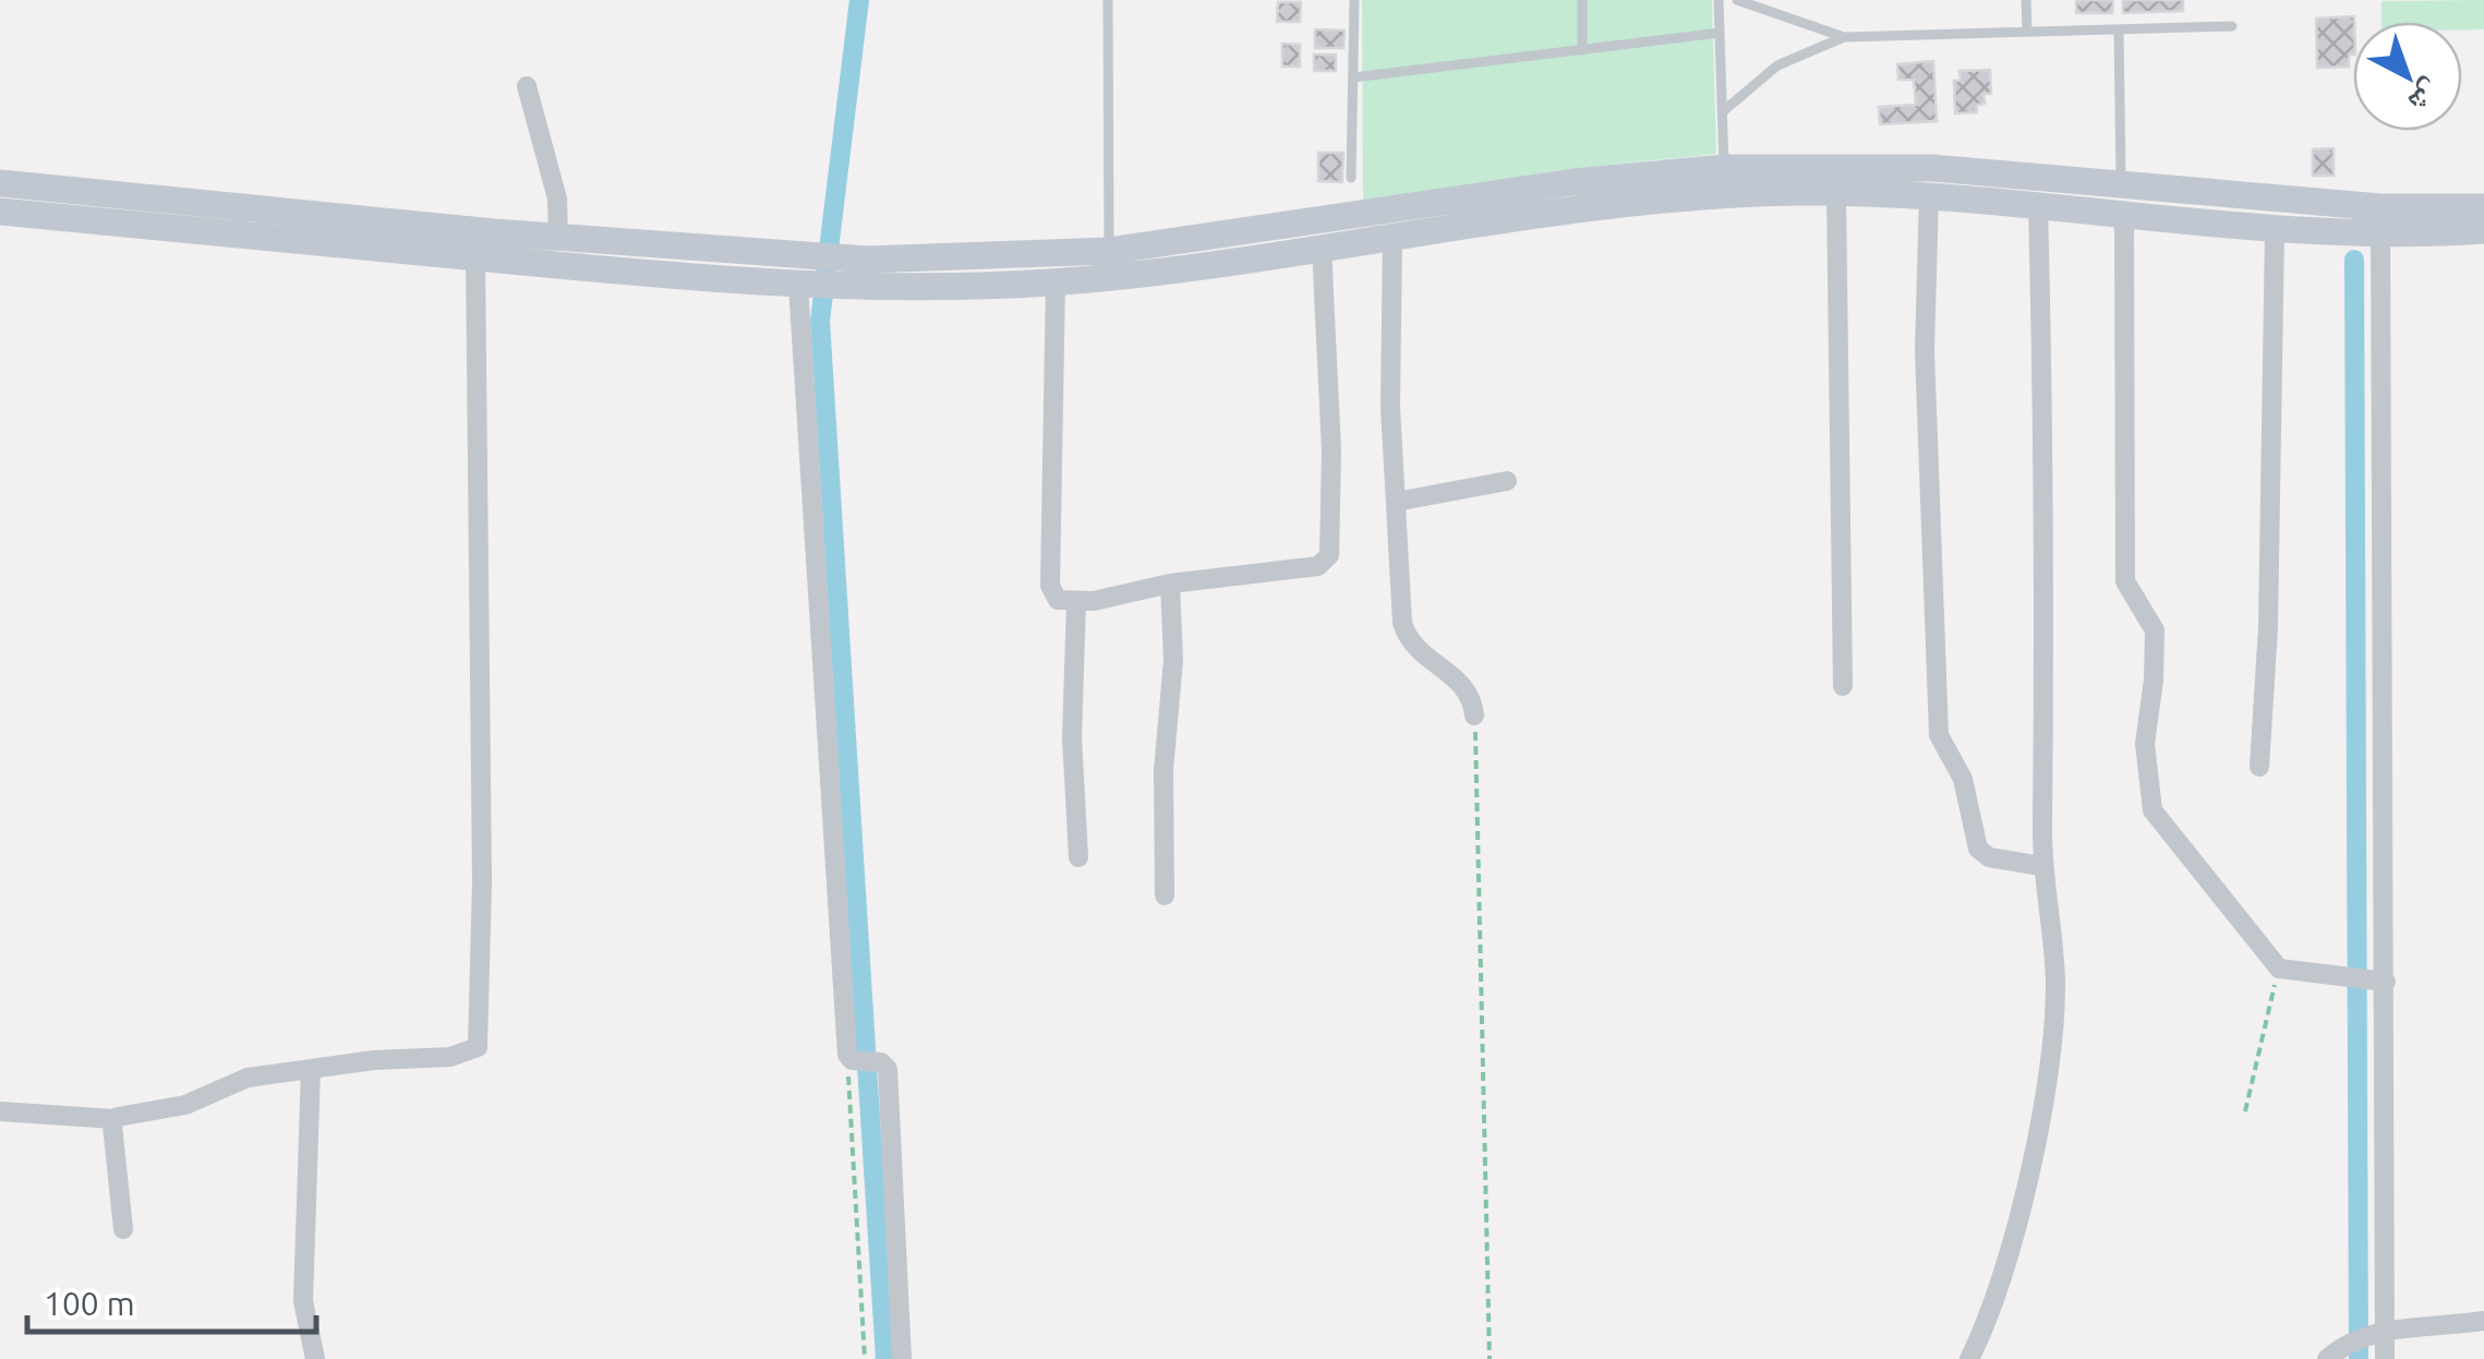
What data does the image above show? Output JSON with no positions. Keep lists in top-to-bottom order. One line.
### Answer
{"scale_bar":"100 m","north":"bottom right"}
